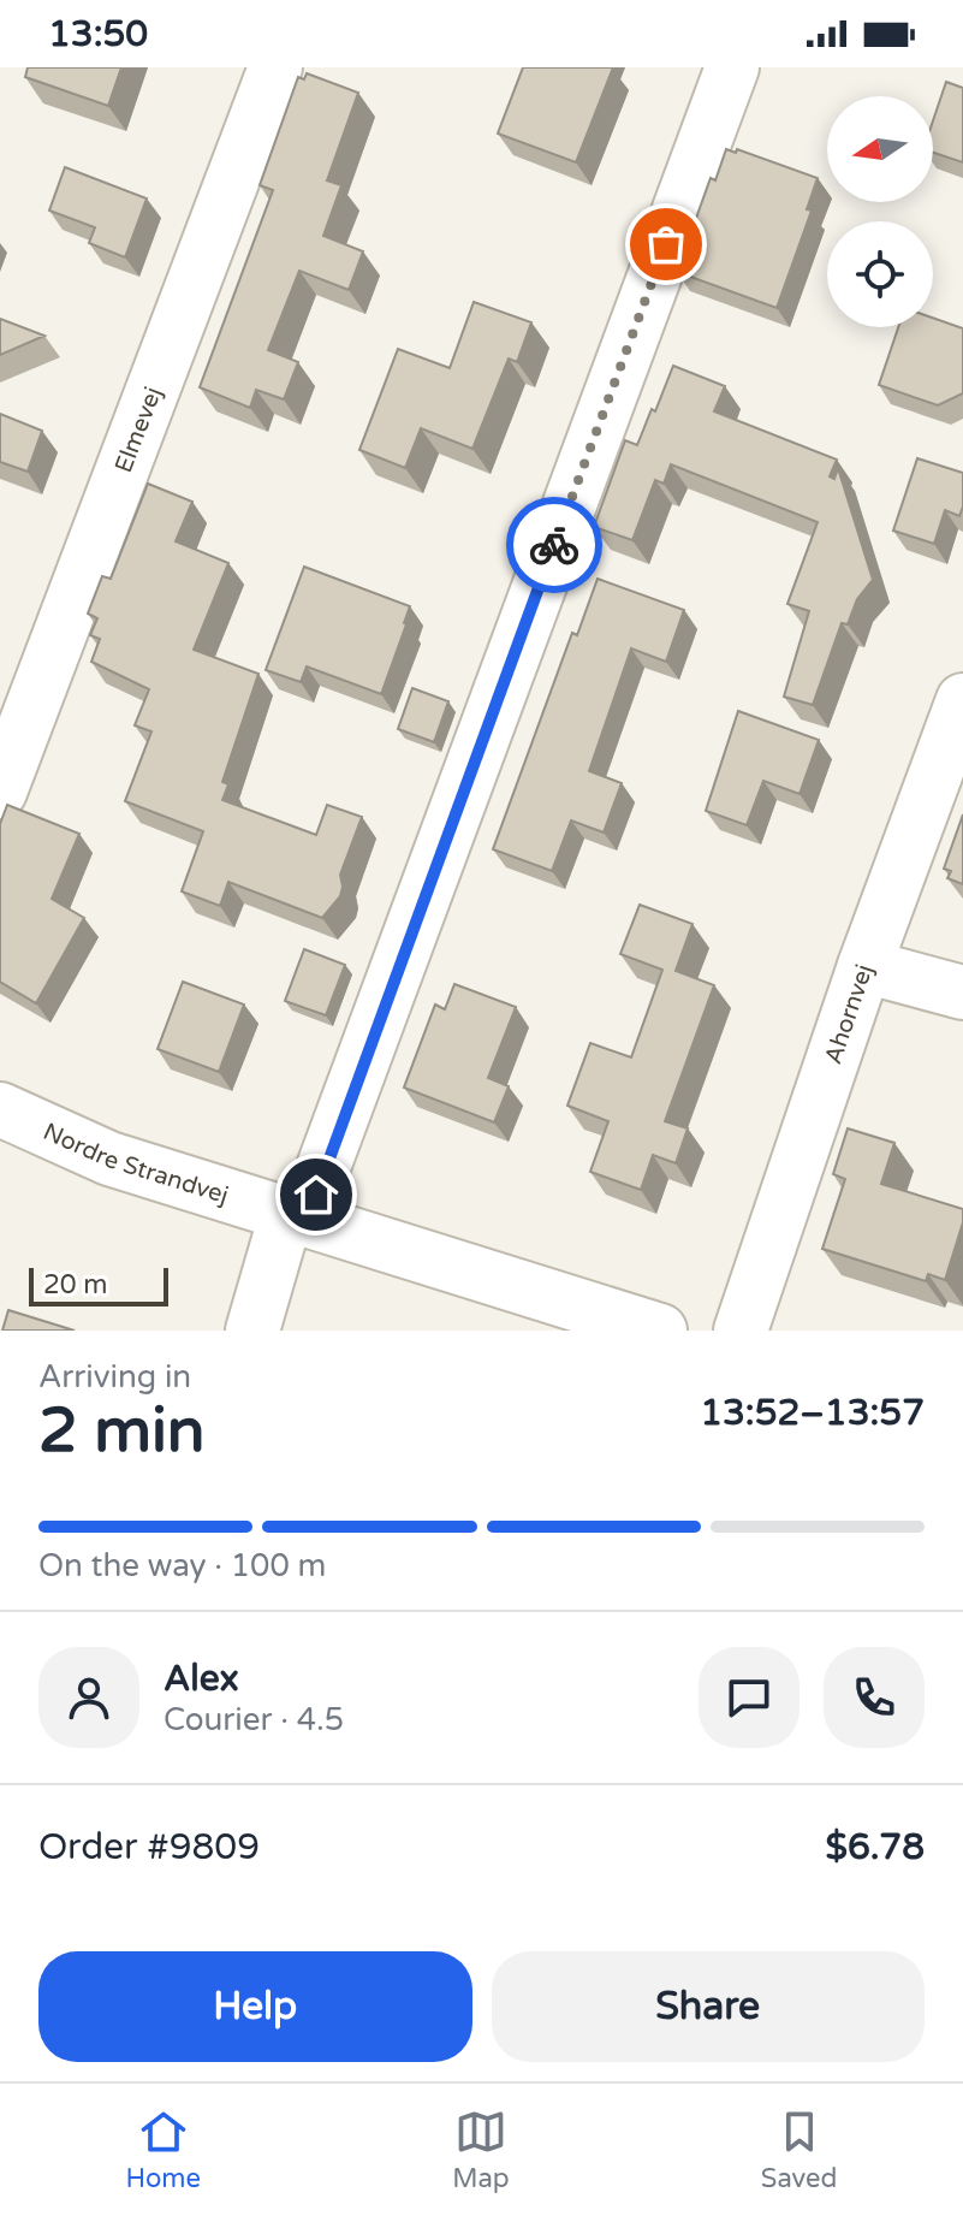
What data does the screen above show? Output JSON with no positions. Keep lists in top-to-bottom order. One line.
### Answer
{"streets":{"street":["Elmevej","Ahornvej","Nordre Strandvej"]},"scale_bar":"20 m","north":"left","page":{"status":"13:50","scale":"20 m","heading":["2 min","Arriving in","13:52–13:57"],"panel":["Alex","Courier · 4.5","Order #9809","$6.78"],"bar":"On the way · 100 m","buttons":["Help","Share"],"tabs":["Home","Map","Saved"]}}
